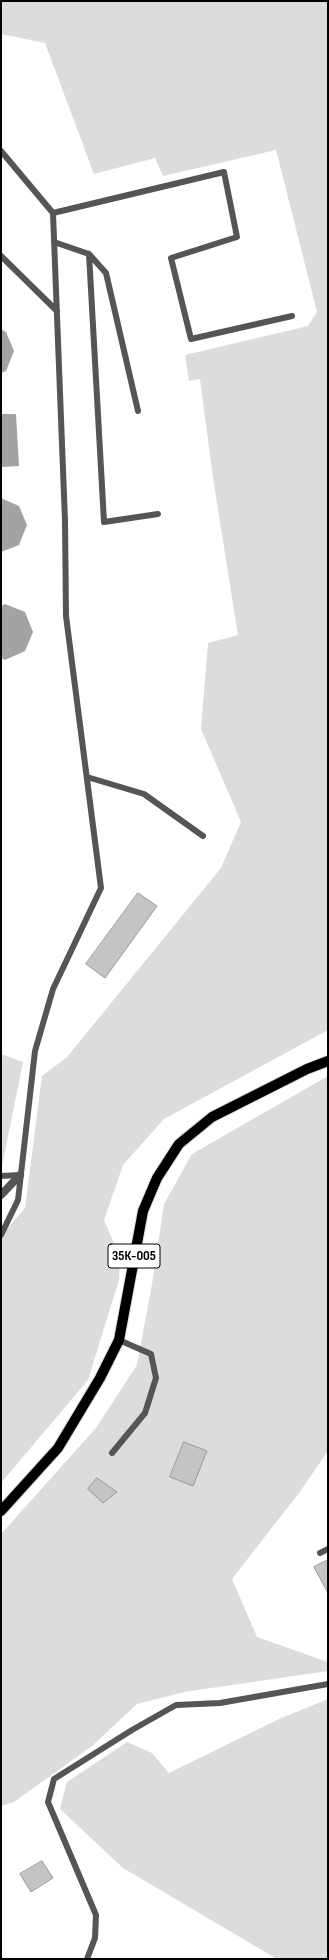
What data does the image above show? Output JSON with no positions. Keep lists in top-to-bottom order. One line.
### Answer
{"streets":{"main road":["35К-005"]}}
